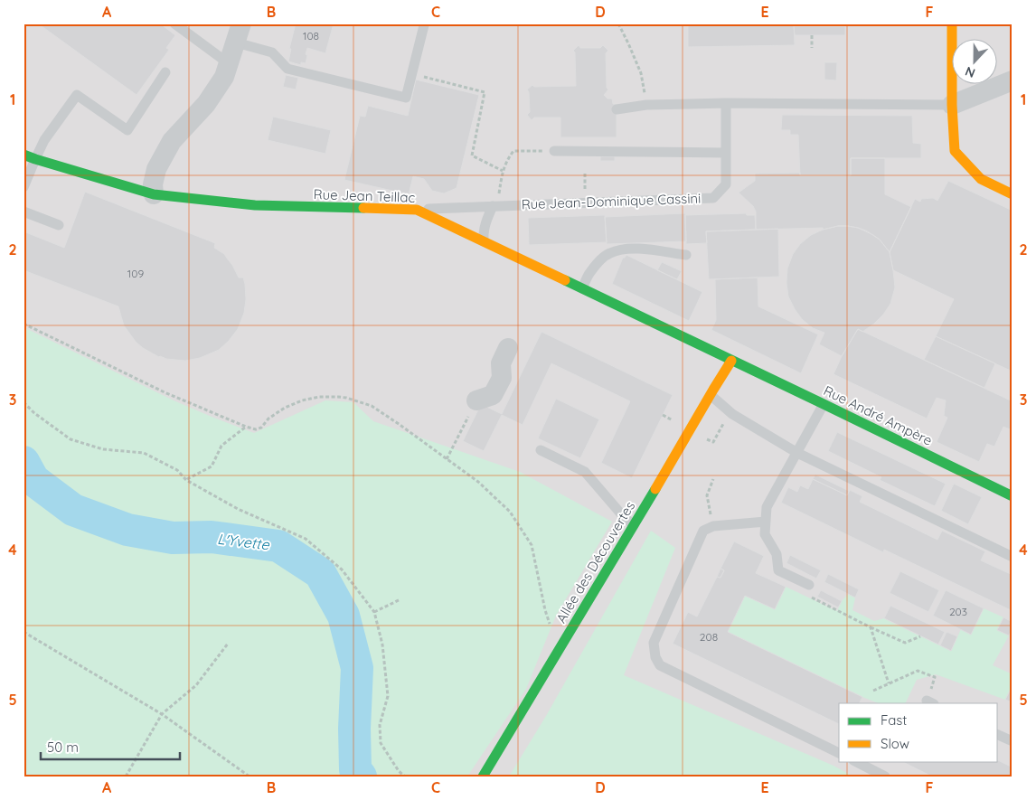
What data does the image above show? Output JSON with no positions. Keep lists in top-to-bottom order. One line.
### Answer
{"streets":{"street":["Rue Jean Teillac","Rue André Ampère","Allée des Découvertes"],"lane":["Rue Jean-Dominique Cassini"]},"crossings":[["Rue Jean Teillac","Rue Jean-Dominique Cassini"],["Rue Jean Teillac","Rue André Ampère"],["Rue Jean Teillac","Allée des Découvertes"],["Rue André Ampère","Allée des Découvertes"]],"water":["L'Yvette"],"house_numbers":["108","109","203","208"],"legend":["Fast","Slow"],"scale_bar":"50 m","north":"bottom","grid":{"columns":["A","B","C","D","E","F"],"rows":["1","2","3","4","5"]}}
